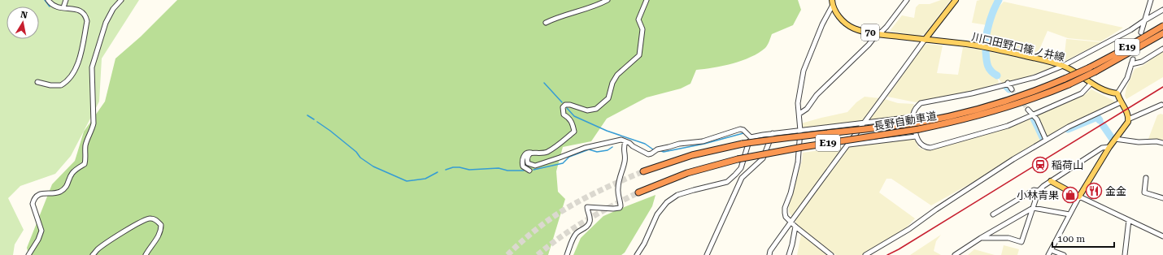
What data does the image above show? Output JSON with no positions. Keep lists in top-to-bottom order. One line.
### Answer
{"streets":{"highway":["E19","長野自動車道"],"main road":["70","川口田野口篠ノ井線"]},"crossings":[["70","川口田野口篠ノ井線"]],"places":{"station":["稲荷山"],"restaurant":["金金"],"shop":["小林青果"]},"scale_bar":"100 m","north":"top"}
